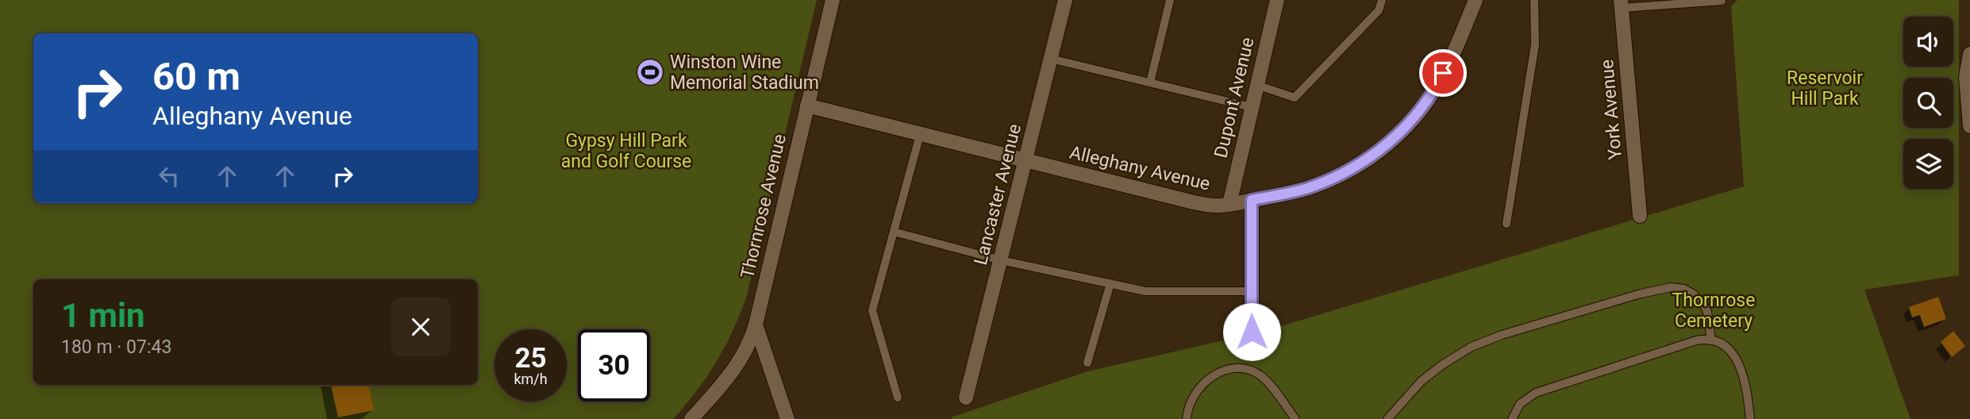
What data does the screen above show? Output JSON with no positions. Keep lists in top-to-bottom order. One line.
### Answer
{"streets":{"street":["Dupont Avenue","York Avenue","Alleghany Avenue","Lancaster Avenue","Thornrose Avenue"]},"crossings":[["Dupont Avenue","Alleghany Avenue"],["Alleghany Avenue","Lancaster Avenue"],["Alleghany Avenue","Thornrose Avenue"]],"parks":["Reservoir Hill Park","Gypsy Hill Park and Golf Course","Thornrose Cemetery"],"places":{"sports":["Winston Wine Memorial Stadium"]},"page":{"turn":["60 m","Alleghany Avenue"],"heading":["1 min","180 m · 07:43"],"speed":"25 km/h","limit":"30"}}
